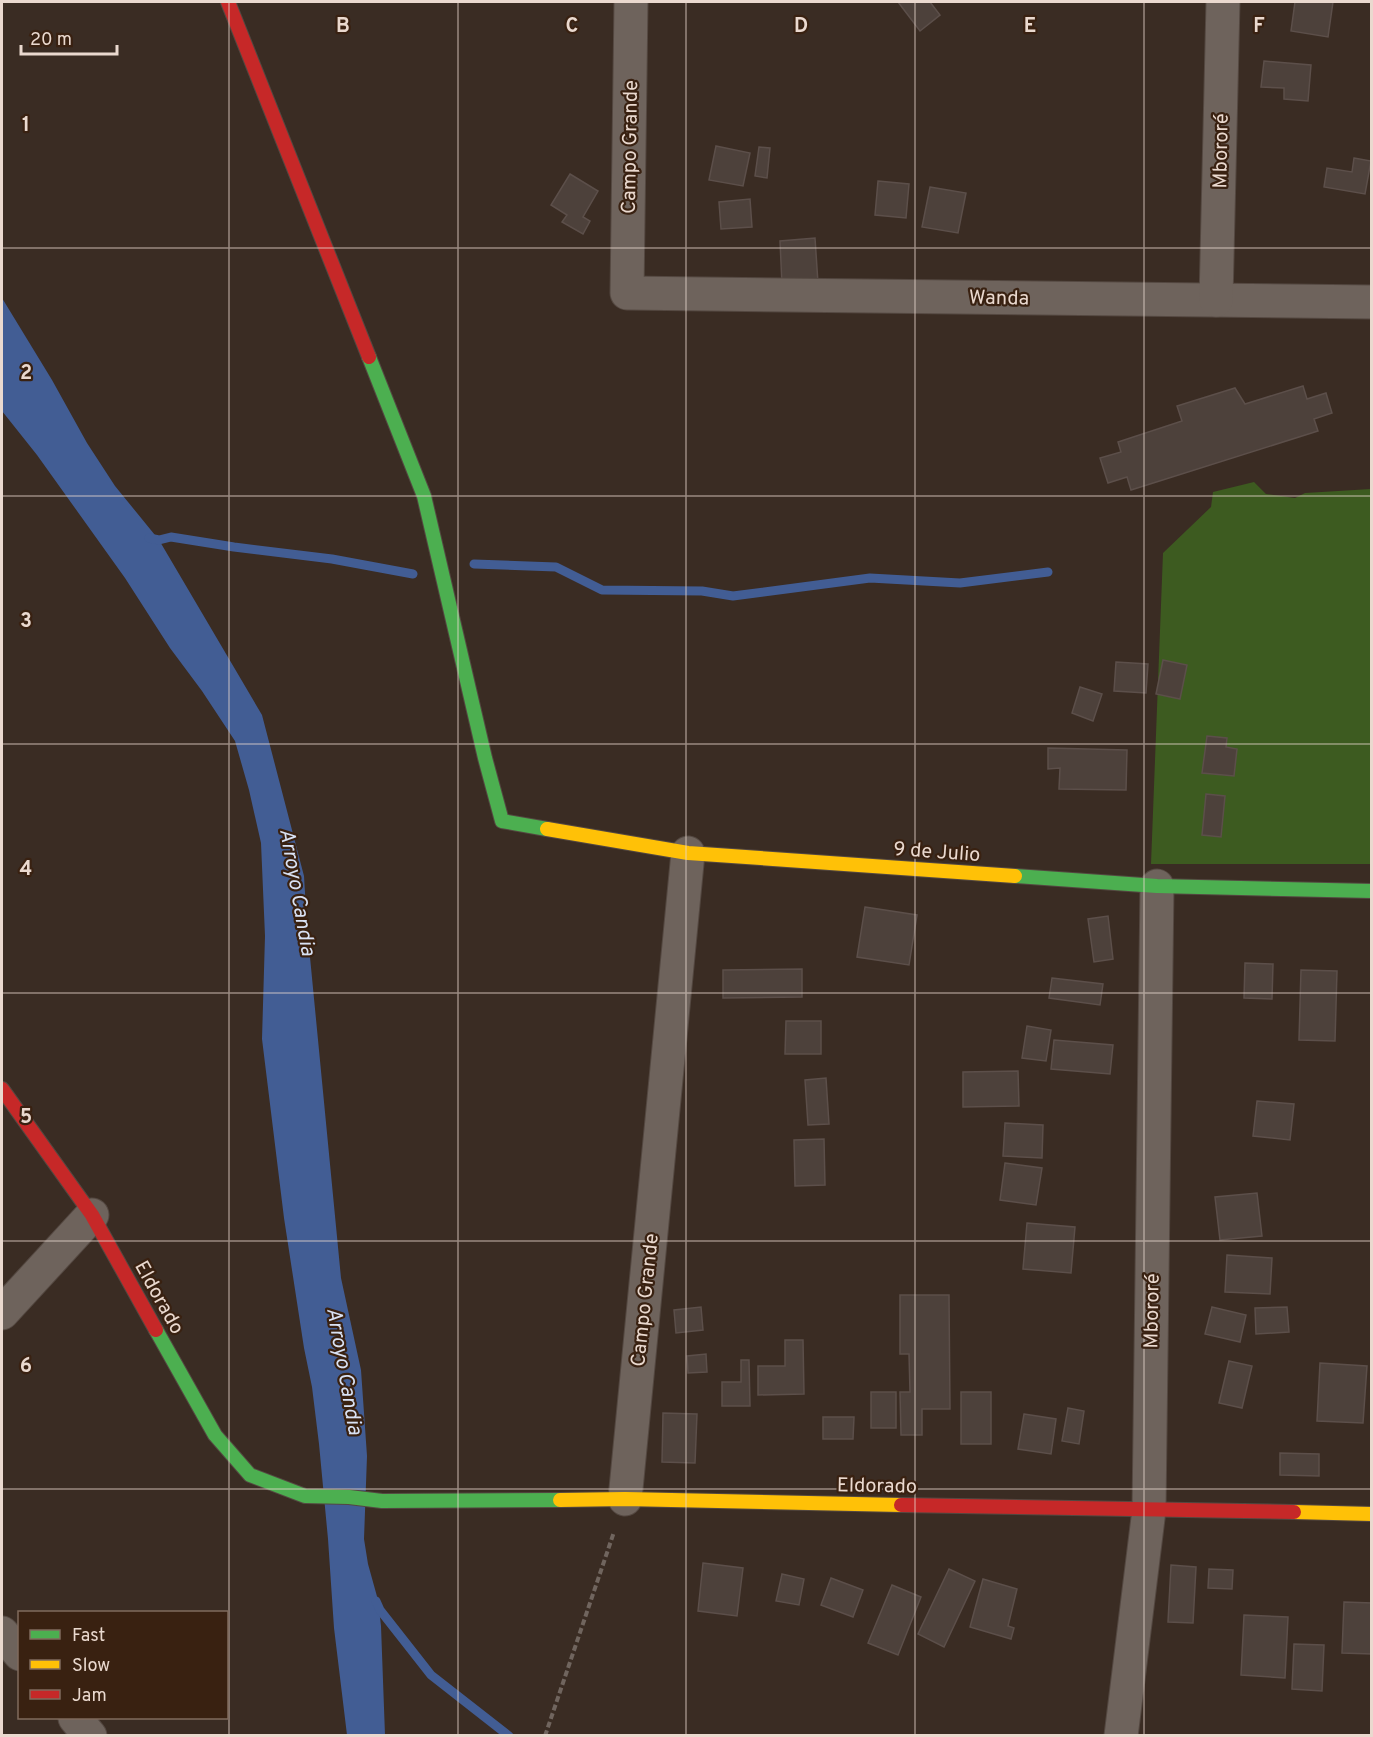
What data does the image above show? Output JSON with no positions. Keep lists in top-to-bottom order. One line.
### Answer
{"streets":{"street":["Campo Grande","Mbororé","Wanda","9 de Julio","Eldorado"]},"crossings":[["Campo Grande","Wanda"],["Campo Grande","9 de Julio"],["Campo Grande","Eldorado"],["Mbororé","Wanda"],["Mbororé","9 de Julio"],["Mbororé","Eldorado"]],"water":["Arroyo Candia"],"legend":["Fast","Slow","Jam"],"scale_bar":"20 m","grid":{"columns":["B","C","D","E","F"],"rows":["1","2","3","4","5","6"]}}
